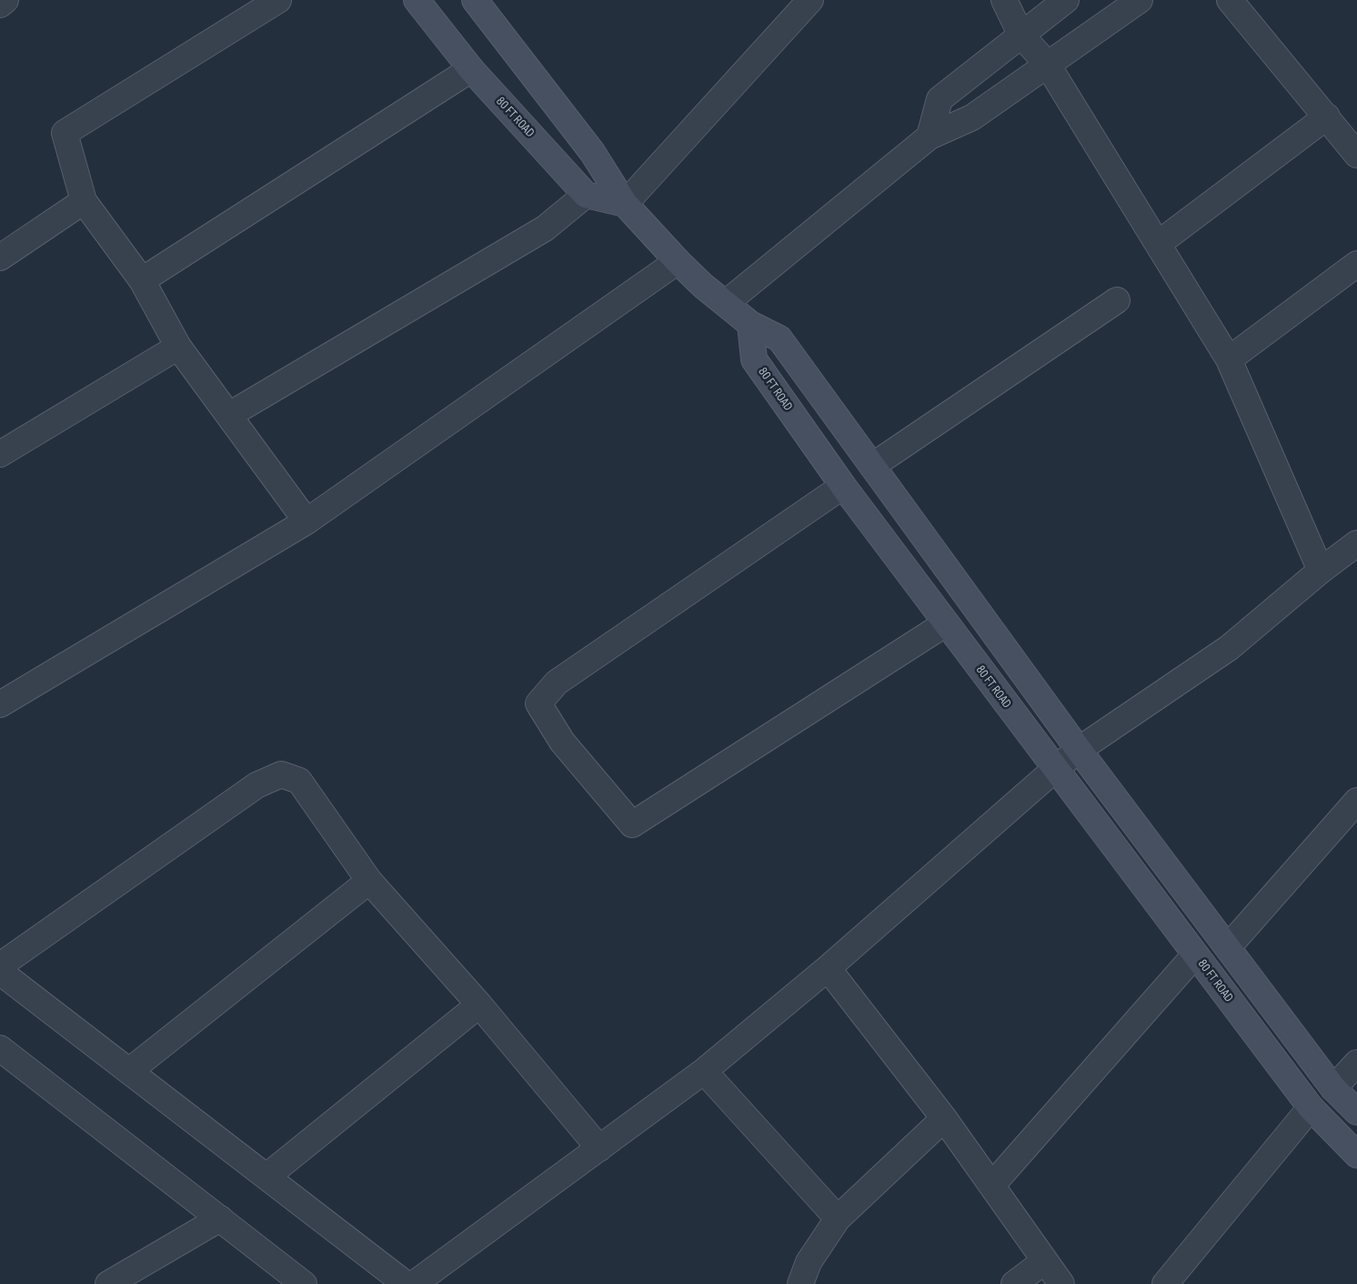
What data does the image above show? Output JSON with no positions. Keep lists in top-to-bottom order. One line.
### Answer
{"streets":{"main road":["80 FT ROAD"]}}
